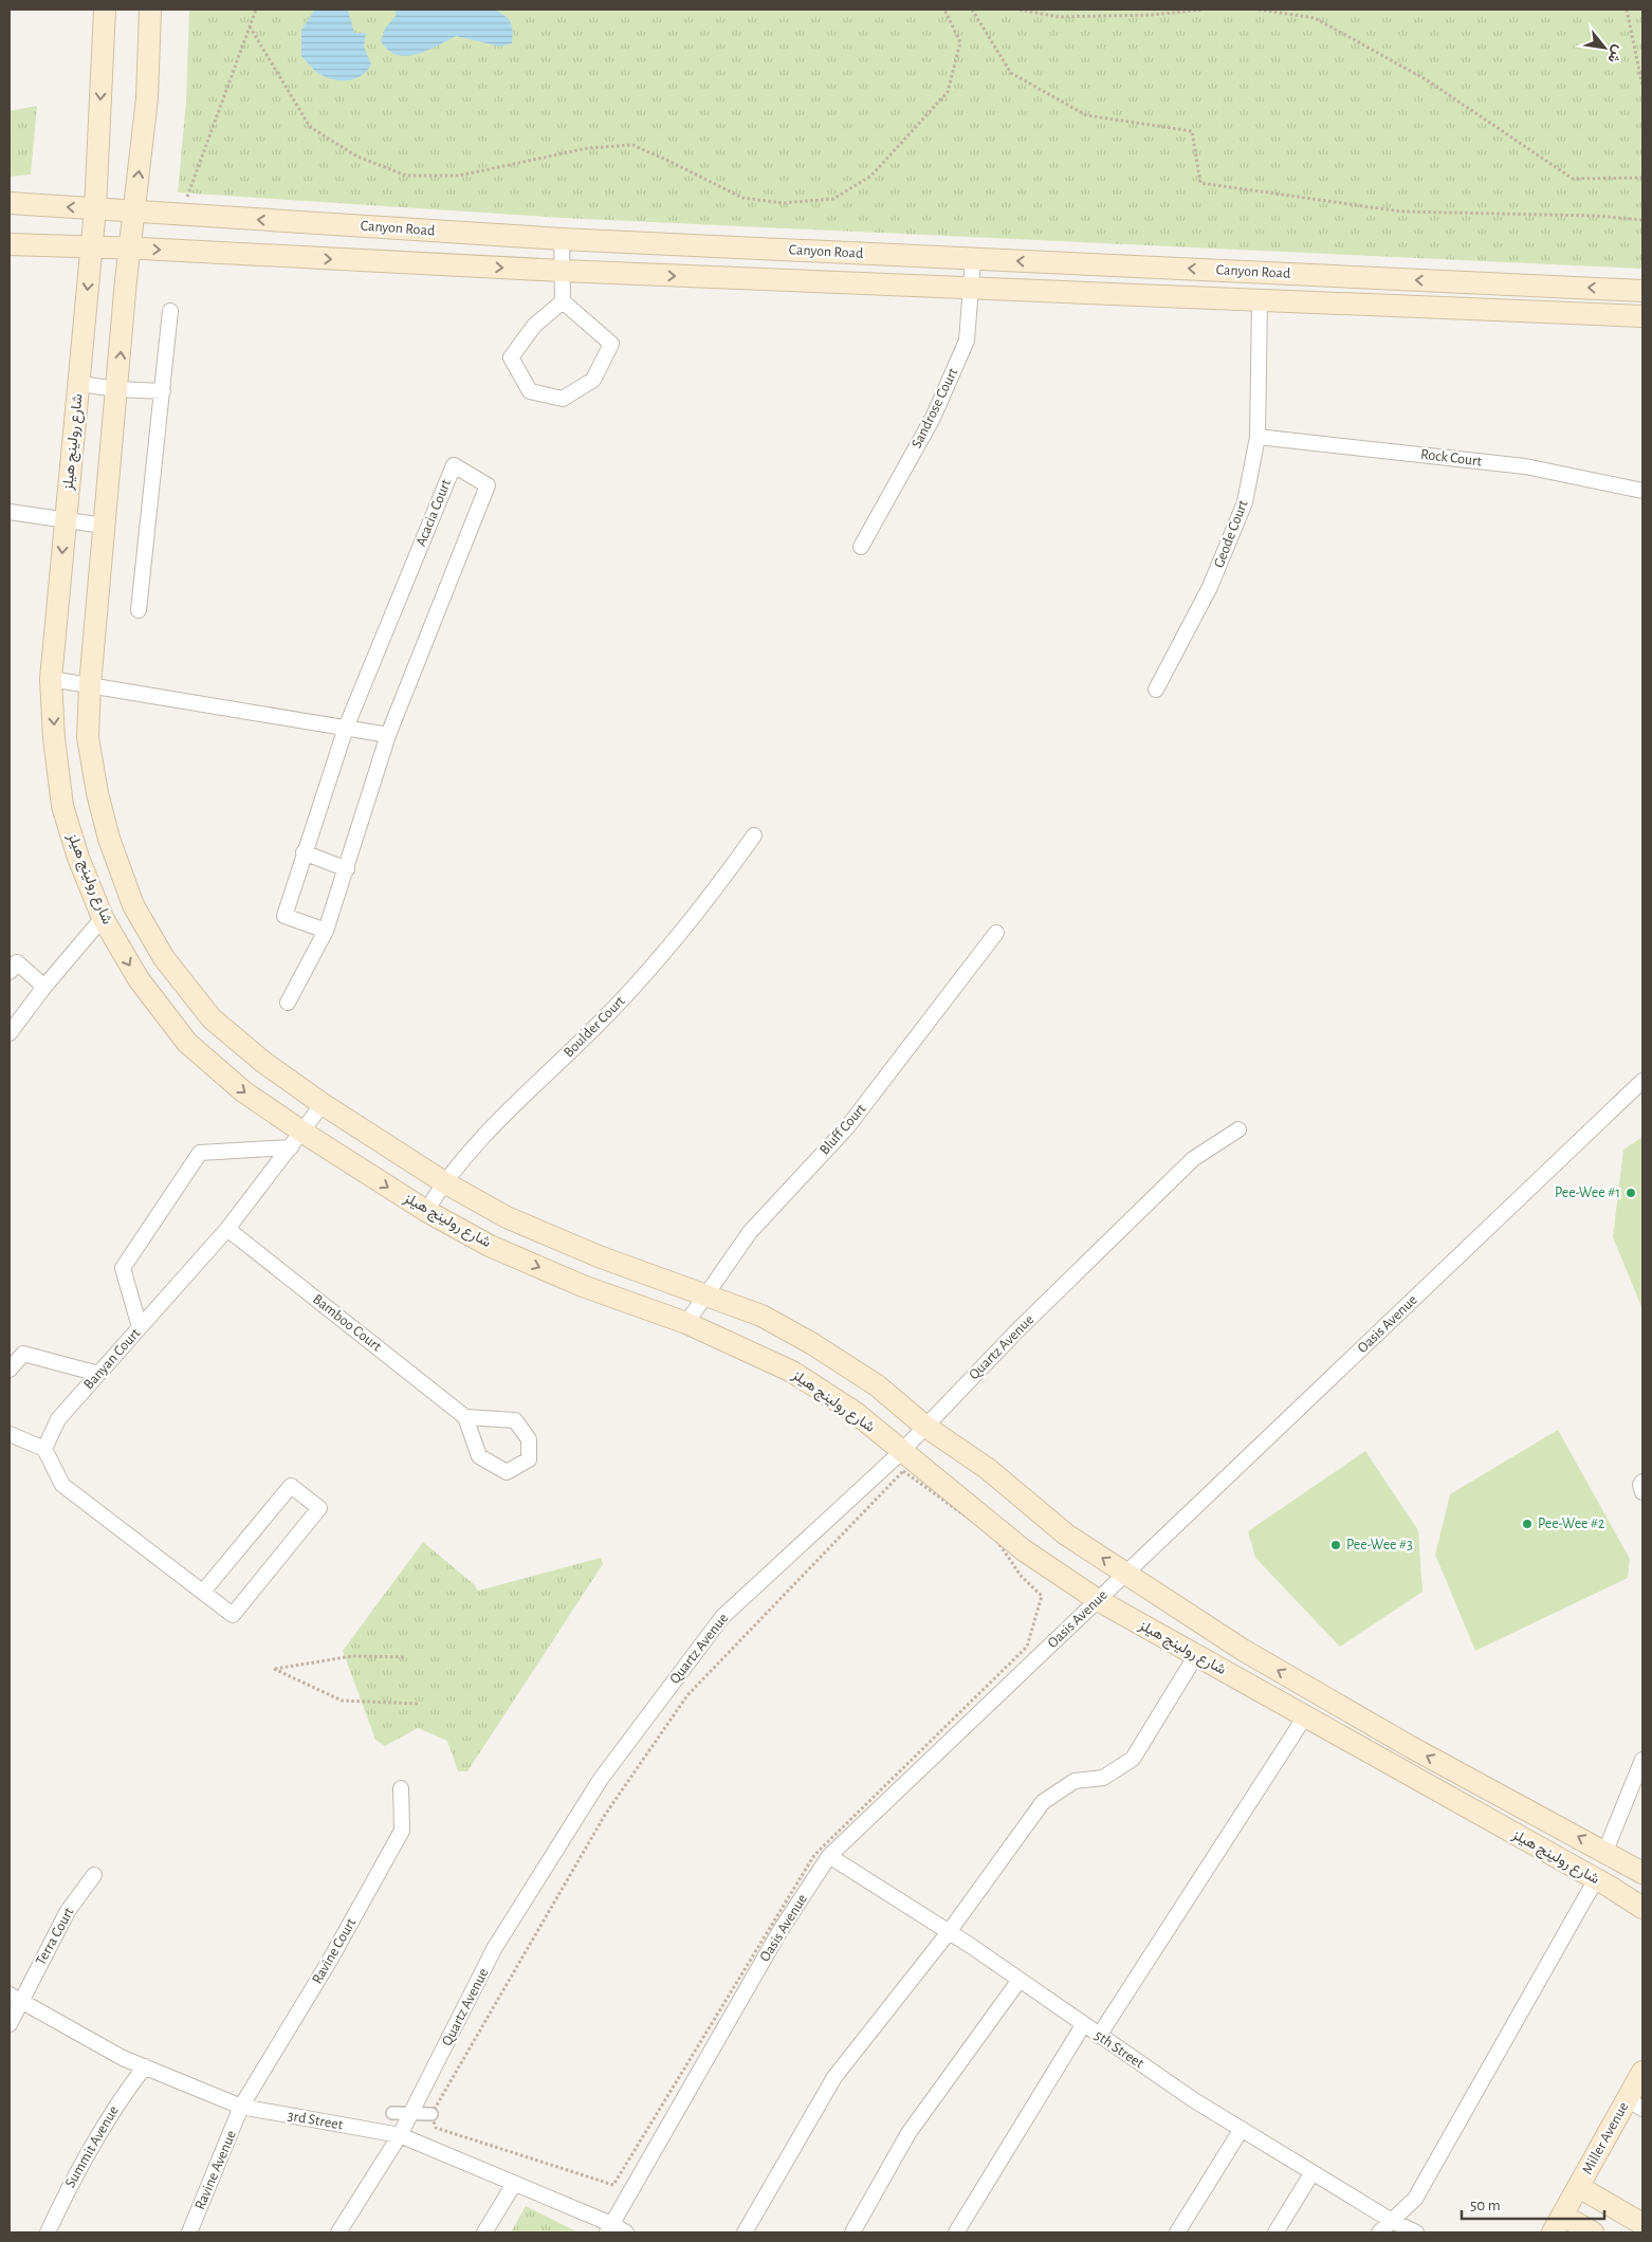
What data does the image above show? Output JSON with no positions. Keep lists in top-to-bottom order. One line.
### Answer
{"streets":{"main road":["Canyon Road","شارع رولينج هيلز","Miller Avenue"],"street":["Sandrose Court","Rock Court","Acacia Court","Geode Court","Boulder Court","Bluff Court","Bamboo Court","Oasis Avenue","Quartz Avenue","Banyan Court","Terra Court","Ravine Court","5th Street","3rd Street","Summit Avenue","Ravine Avenue"]},"crossings":[["Canyon Road","Sandrose Court"],["Canyon Road","شارع رولينج هيلز"],["Canyon Road","Geode Court"],["شارع رولينج هيلز","Boulder Court"],["شارع رولينج هيلز","Bluff Court"],["شارع رولينج هيلز","Oasis Avenue"],["شارع رولينج هيلز","Quartz Avenue"],["شارع رولينج هيلز","Banyan Court"],["Rock Court","Geode Court"],["Bamboo Court","Banyan Court"],["Oasis Avenue","5th Street"],["Oasis Avenue","3rd Street"],["Quartz Avenue","3rd Street"],["Terra Court","3rd Street"],["Ravine Court","3rd Street"],["Ravine Court","Ravine Avenue"],["3rd Street","Summit Avenue"],["3rd Street","Ravine Avenue"]],"places":["Pee-Wee #1","Pee-Wee #2","Pee-Wee #3"],"scale_bar":"50 m","north":"bottom right"}
